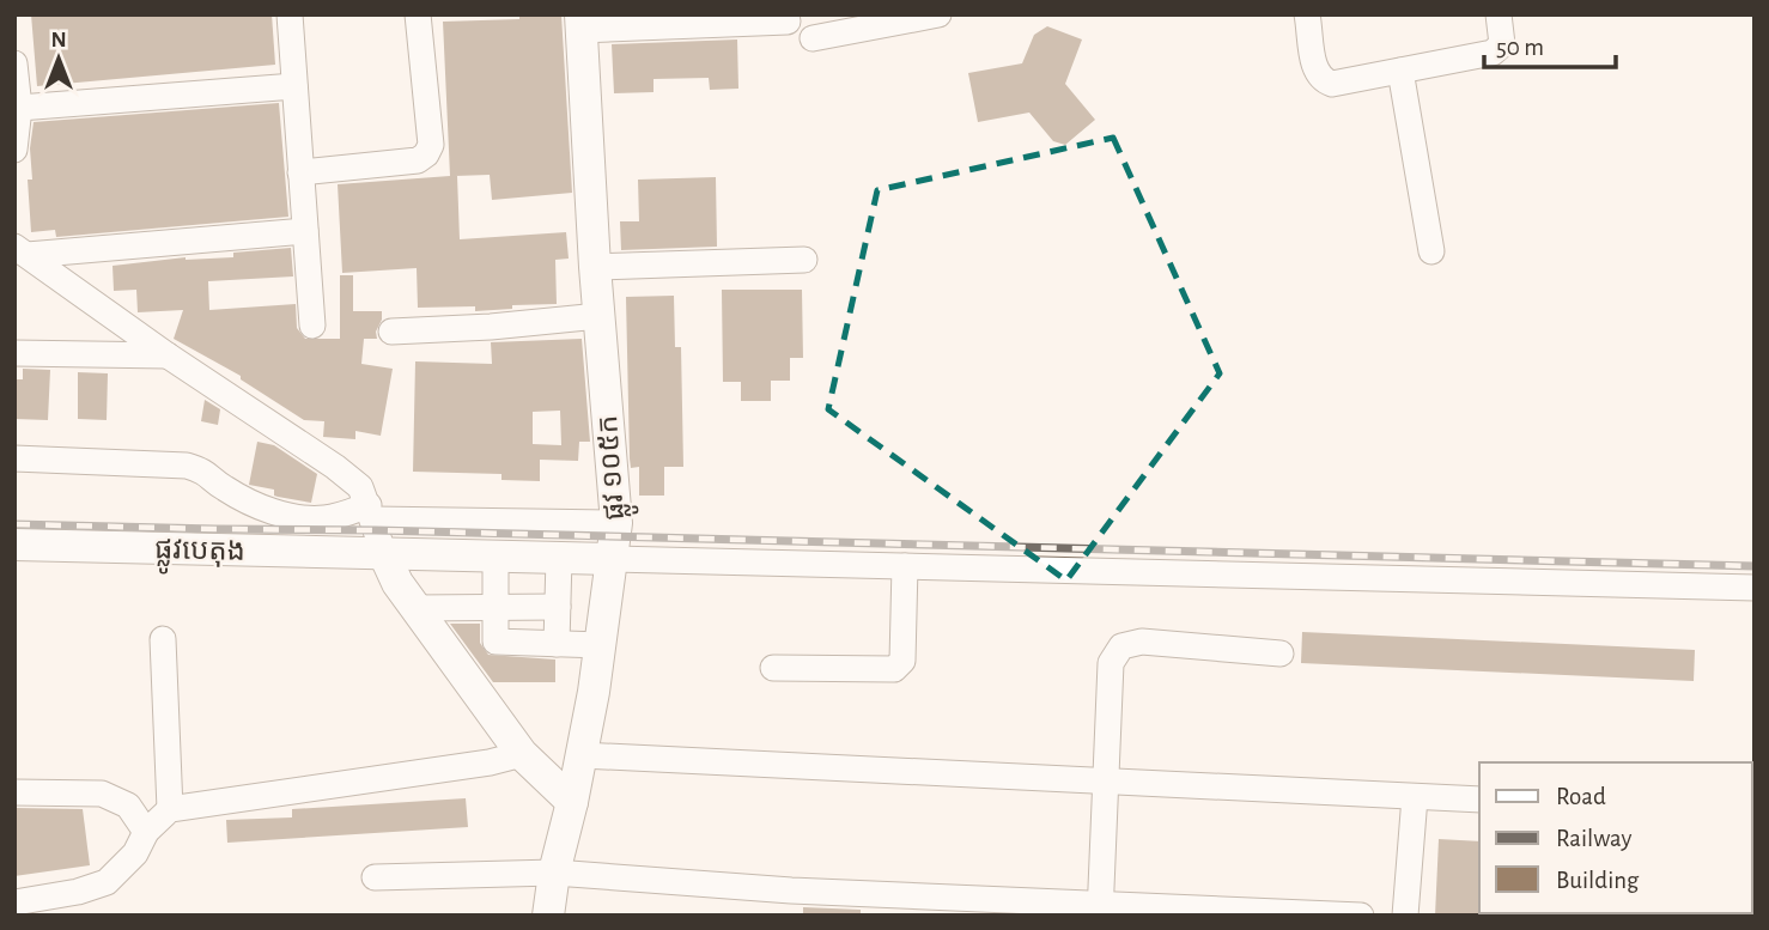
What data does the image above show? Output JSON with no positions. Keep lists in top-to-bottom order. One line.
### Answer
{"streets":{"main road":["ផ្លូវ ១០៥ក","ផ្លូវបេតុង"]},"crossings":[["ផ្លូវ ១០៥ក","ផ្លូវបេតុង"]],"legend":["Road","Railway","Building"],"scale_bar":"50 m","north":"top"}
